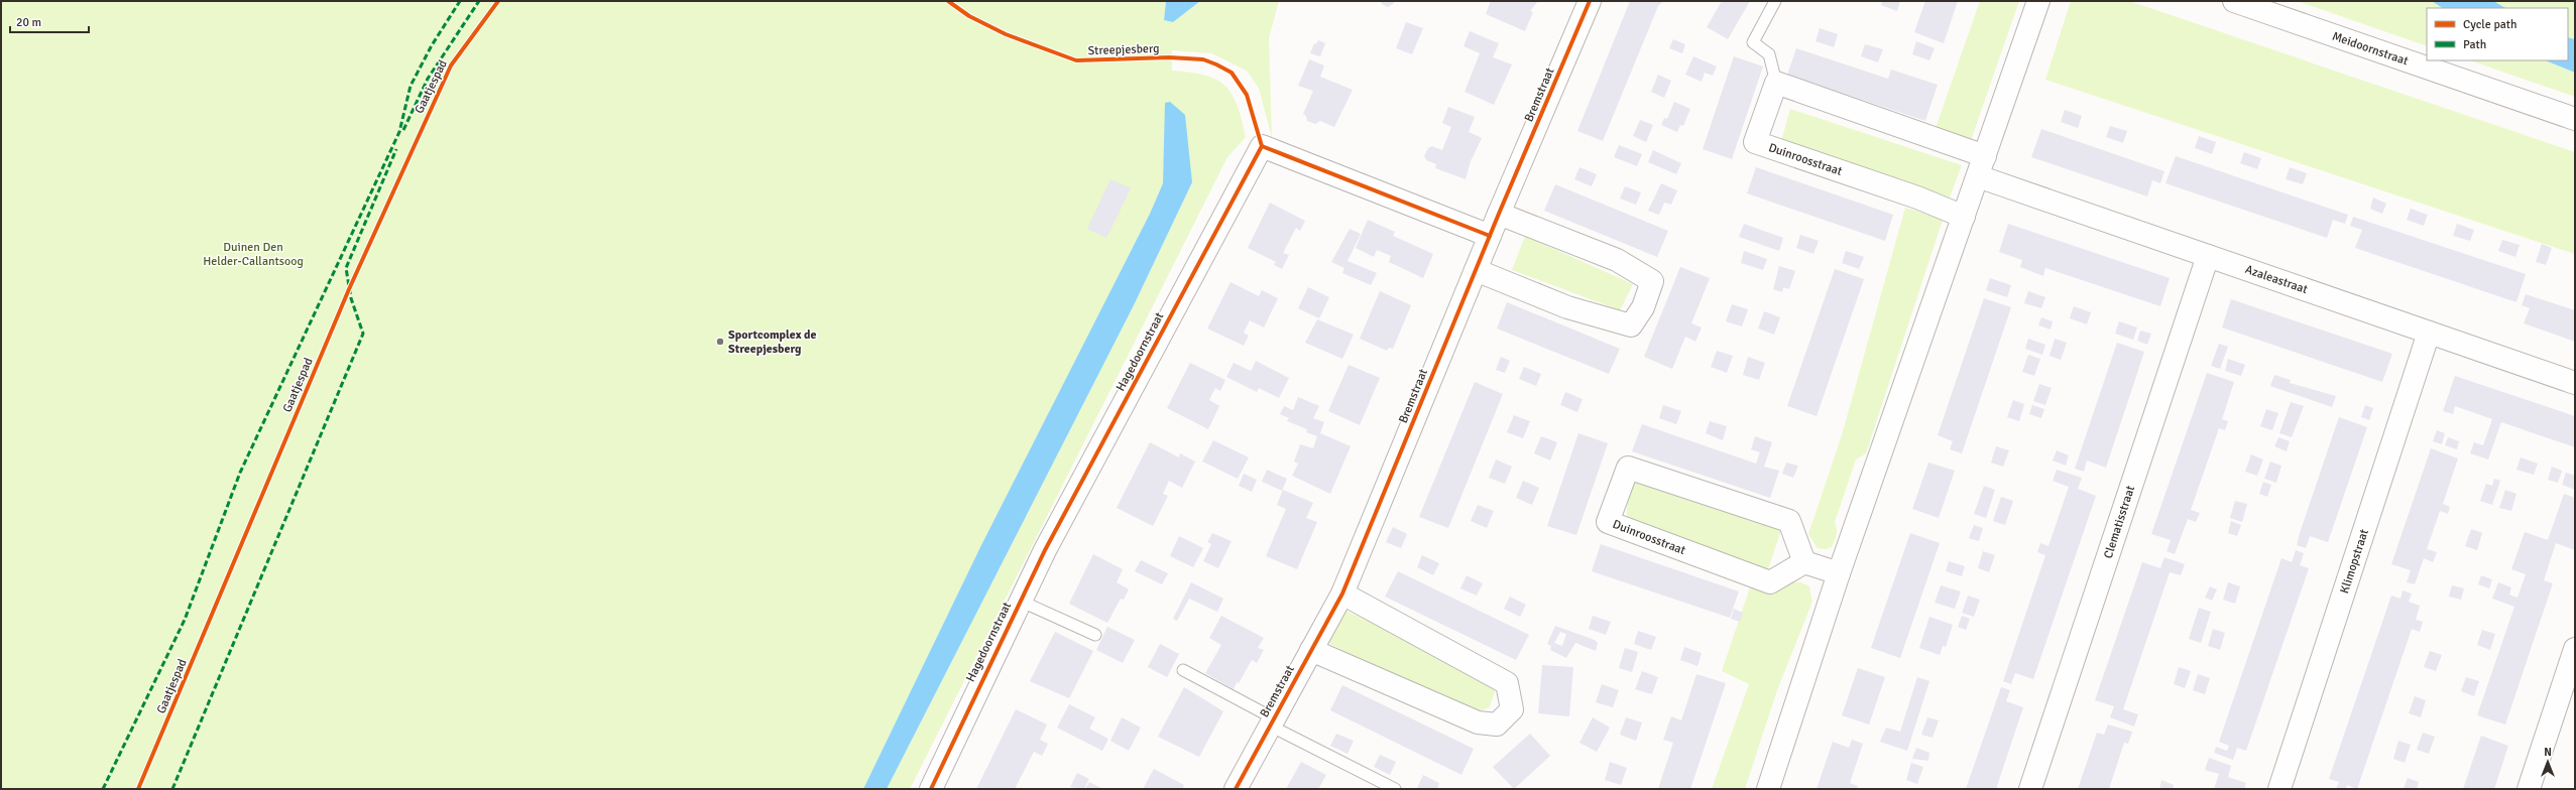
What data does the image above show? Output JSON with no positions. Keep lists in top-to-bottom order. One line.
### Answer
{"streets":{"street":["Meidoornstraat","Bremstraat","Duinroosstraat","Azaleastraat","Hagedoornstraat","Clematisstraat","Klimopstraat"],"cycle path":["Streepjesberg","Gaatjespad"]},"crossings":[["Bremstraat","Hagedoornstraat"],["Azaleastraat","Clematisstraat"],["Azaleastraat","Klimopstraat"]],"parks":["Duinen Den Helder-Callantsoog"],"places":["Sportcomplex de Streepjesberg"],"legend":["Cycle path","Path"],"scale_bar":"20 m","north":"top"}
